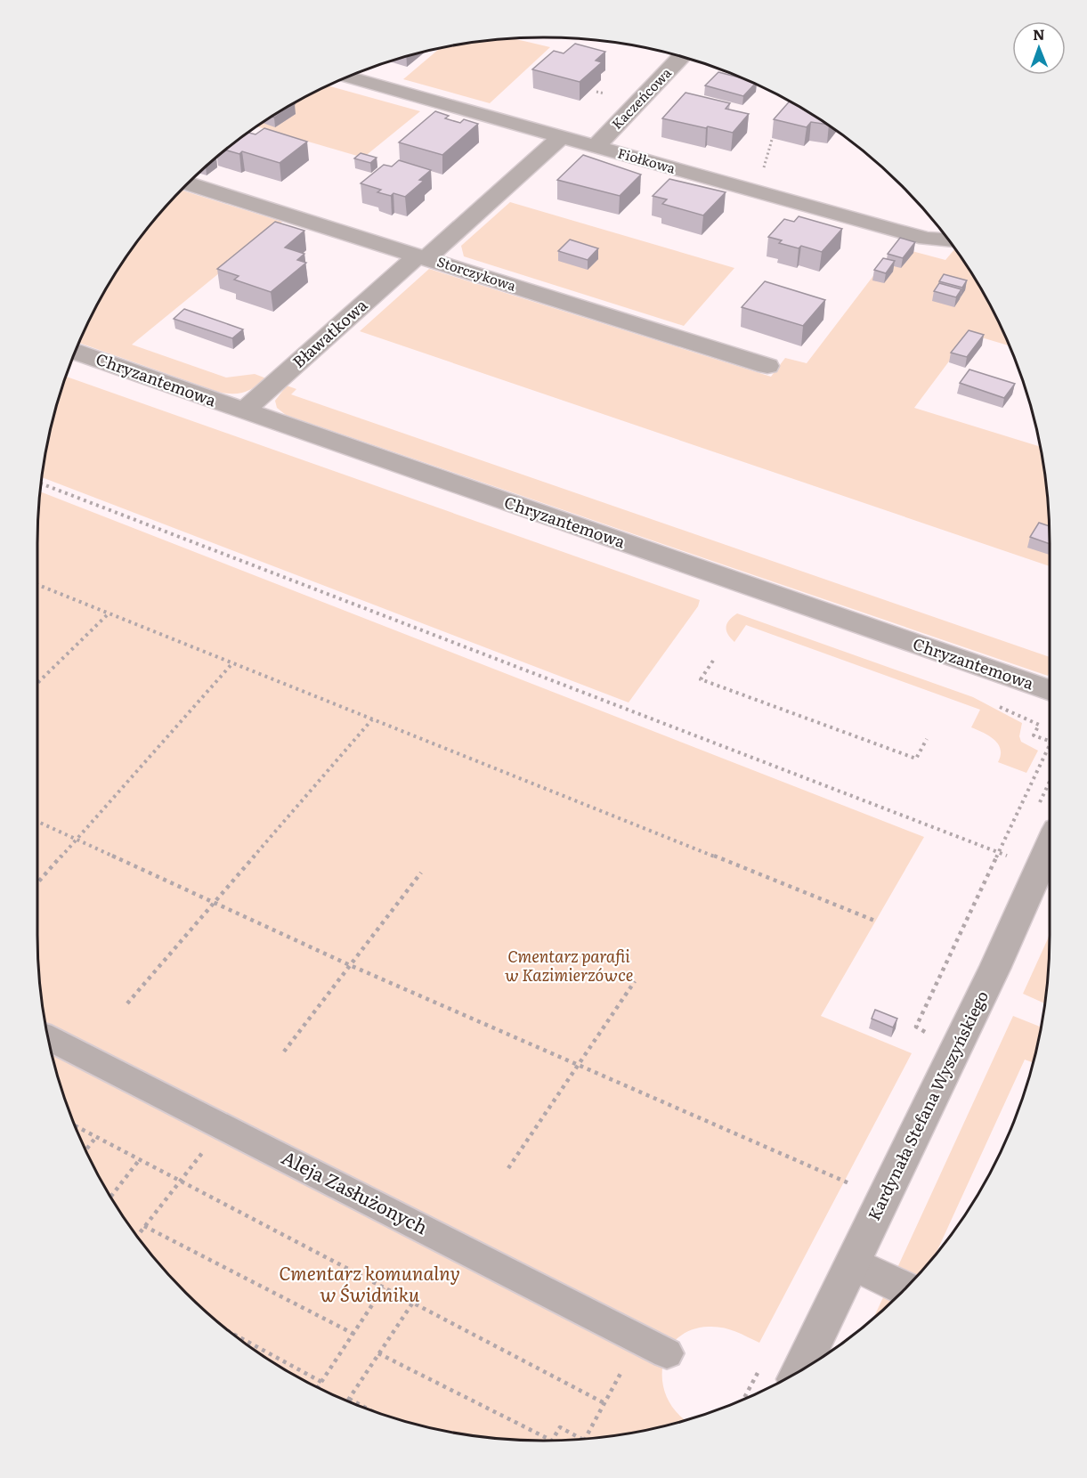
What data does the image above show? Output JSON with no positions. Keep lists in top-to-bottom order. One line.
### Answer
{"streets":{"street":["Kaczeńcowa","Fiołkowa","Storczykowa","Bławatkowa","Chryzantemowa","Kardynała Stefana Wyszyńskiego","Aleja Zasłużonych"]},"crossings":[["Kaczeńcowa","Fiołkowa"],["Fiołkowa","Bławatkowa"],["Storczykowa","Bławatkowa"],["Bławatkowa","Chryzantemowa"]],"parks":["Cmentarz parafii w Kazimierzówce","Cmentarz komunalny w Świdniku"],"north":"top"}
